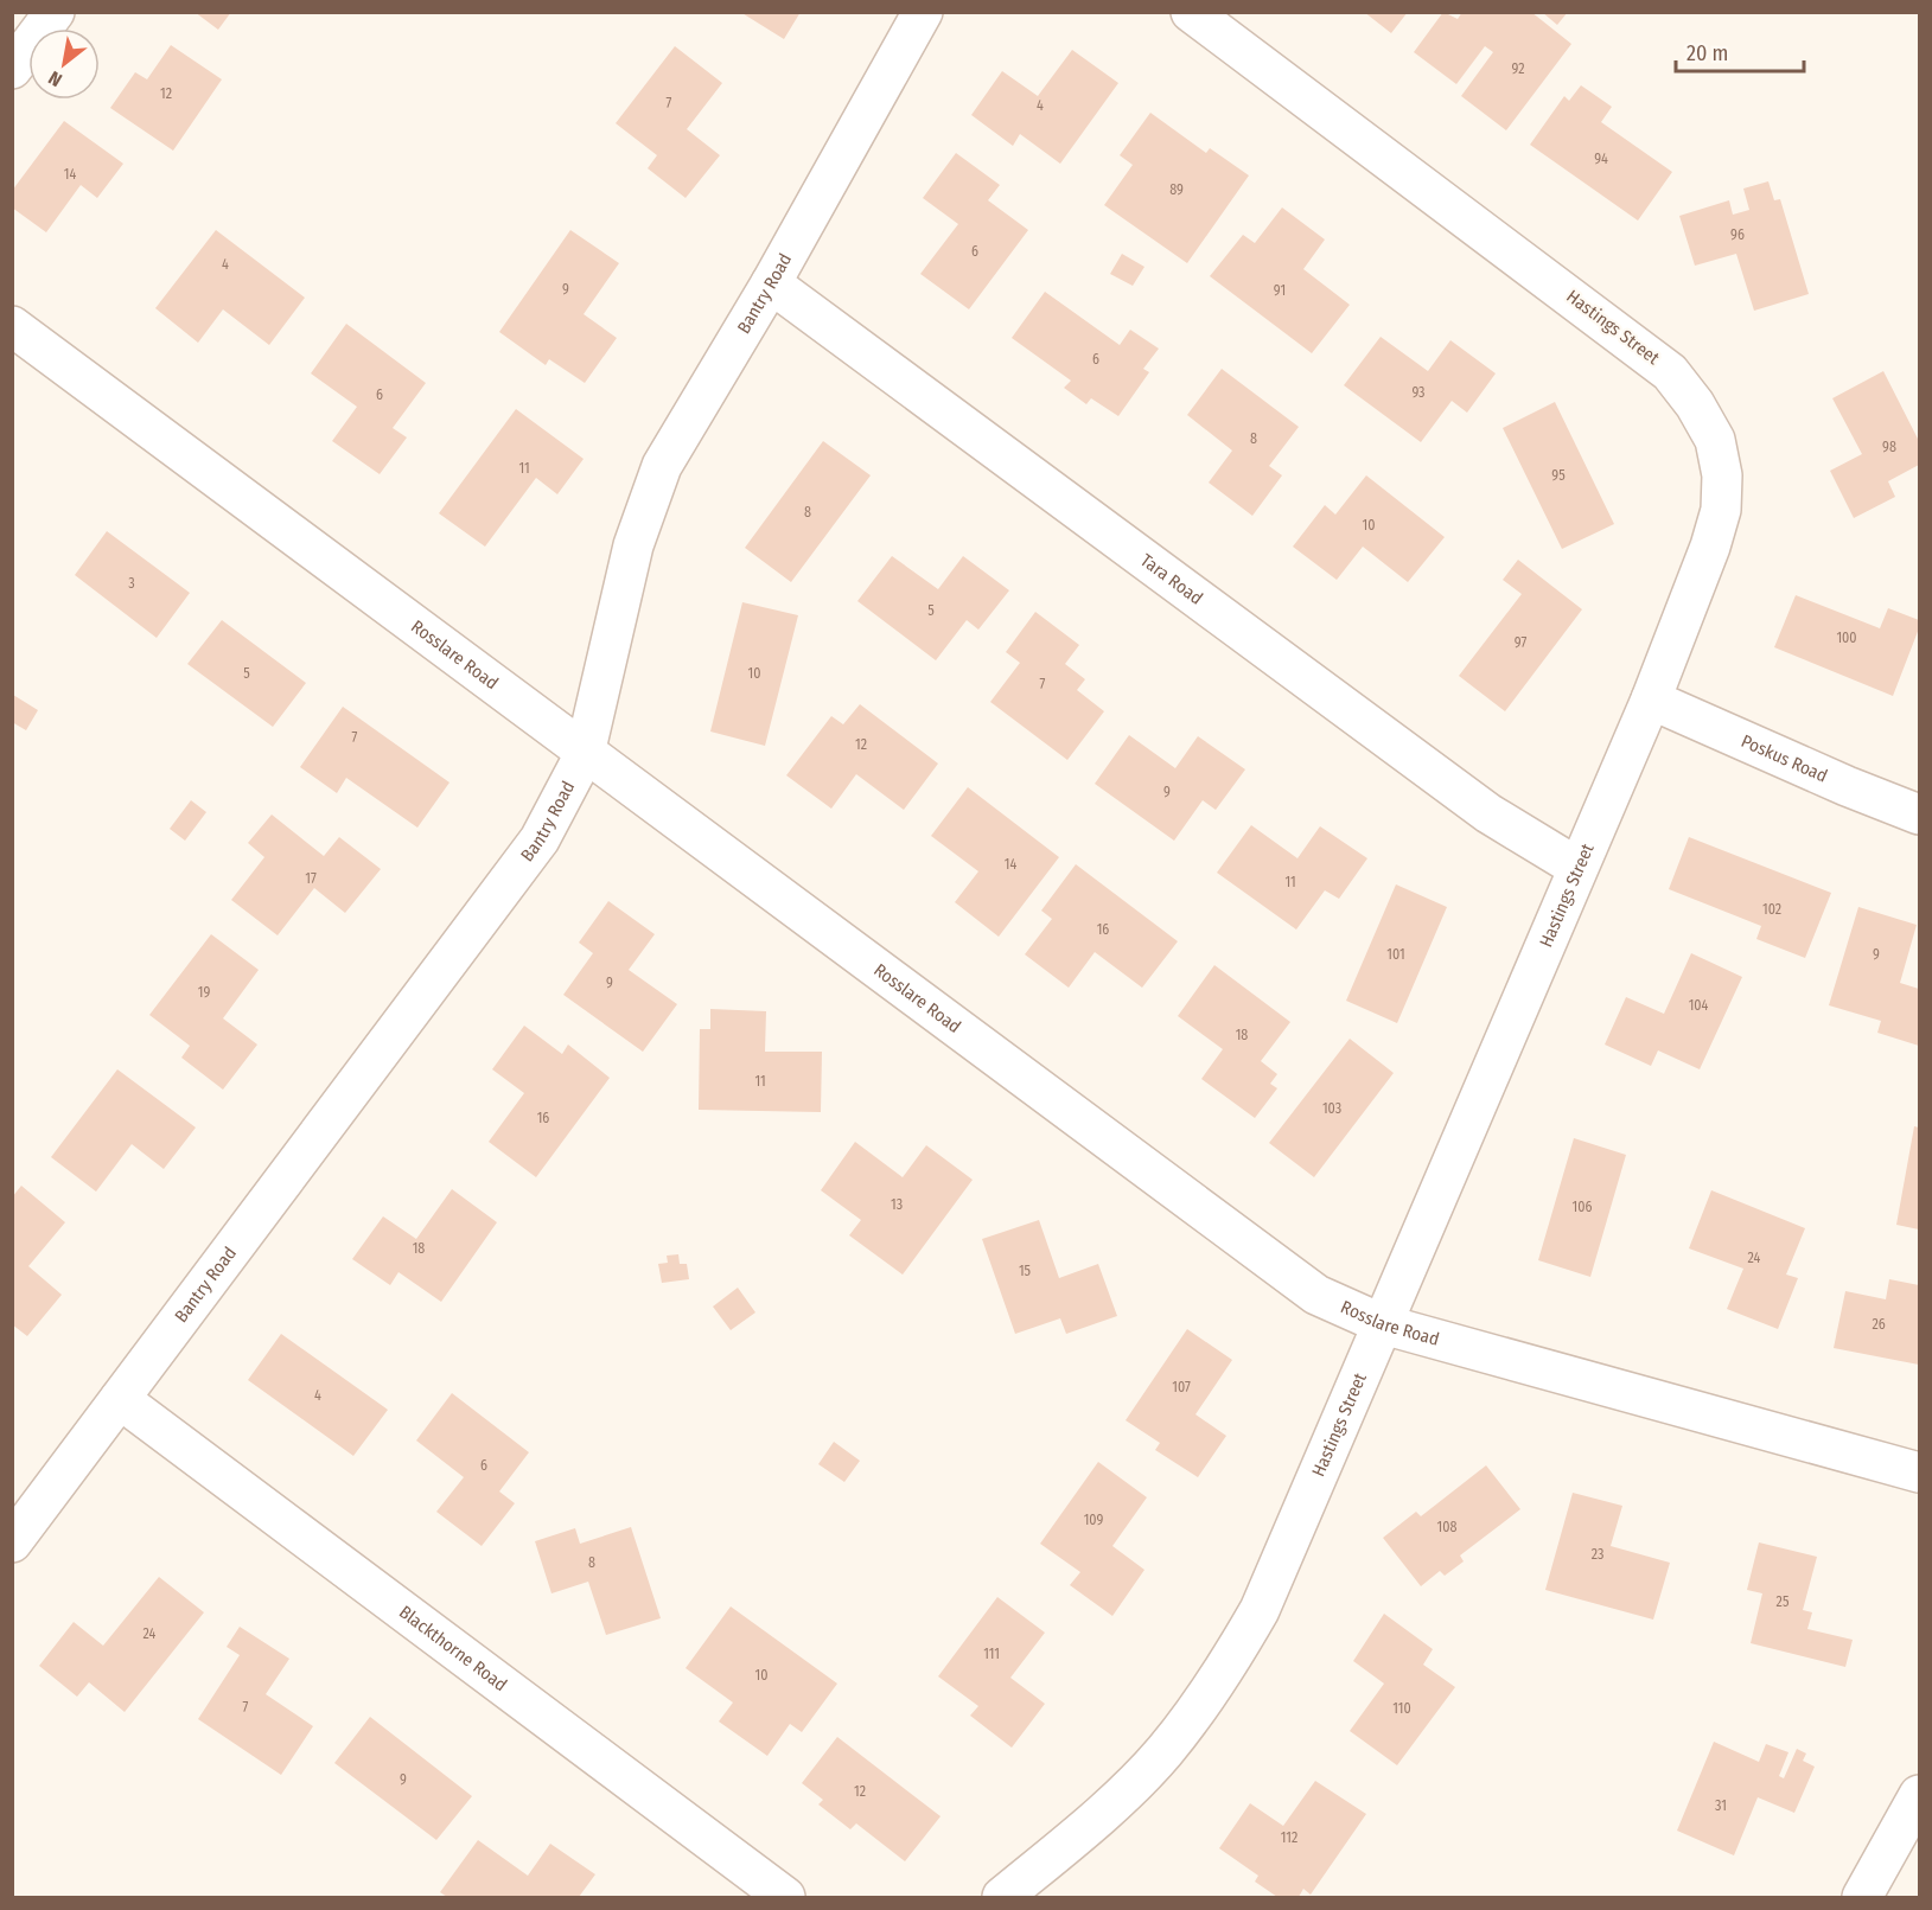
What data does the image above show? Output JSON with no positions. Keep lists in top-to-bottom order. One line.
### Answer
{"streets":{"street":["Bantry Road","Hastings Street","Tara Road","Rosslare Road","Poskus Road","Blackthorne Road"]},"crossings":[["Bantry Road","Tara Road"],["Bantry Road","Rosslare Road"],["Bantry Road","Blackthorne Road"],["Hastings Street","Tara Road"],["Hastings Street","Rosslare Road"],["Hastings Street","Poskus Road"]],"house_numbers":["92","12","7","4","94","14","89","96","6","4","9","91","6","93","6","8","98","11","95","8","10","3","5","100","97","5","10","7","7","12","9","14","17","11","102","16","101","9","9","19","104","18","11","103","16","13","106","18","24","15","26","107","4","6","109","108","23","8","25","24","111","10","7","110","9","12","31","112"],"scale_bar":"20 m","north":"bottom left"}
